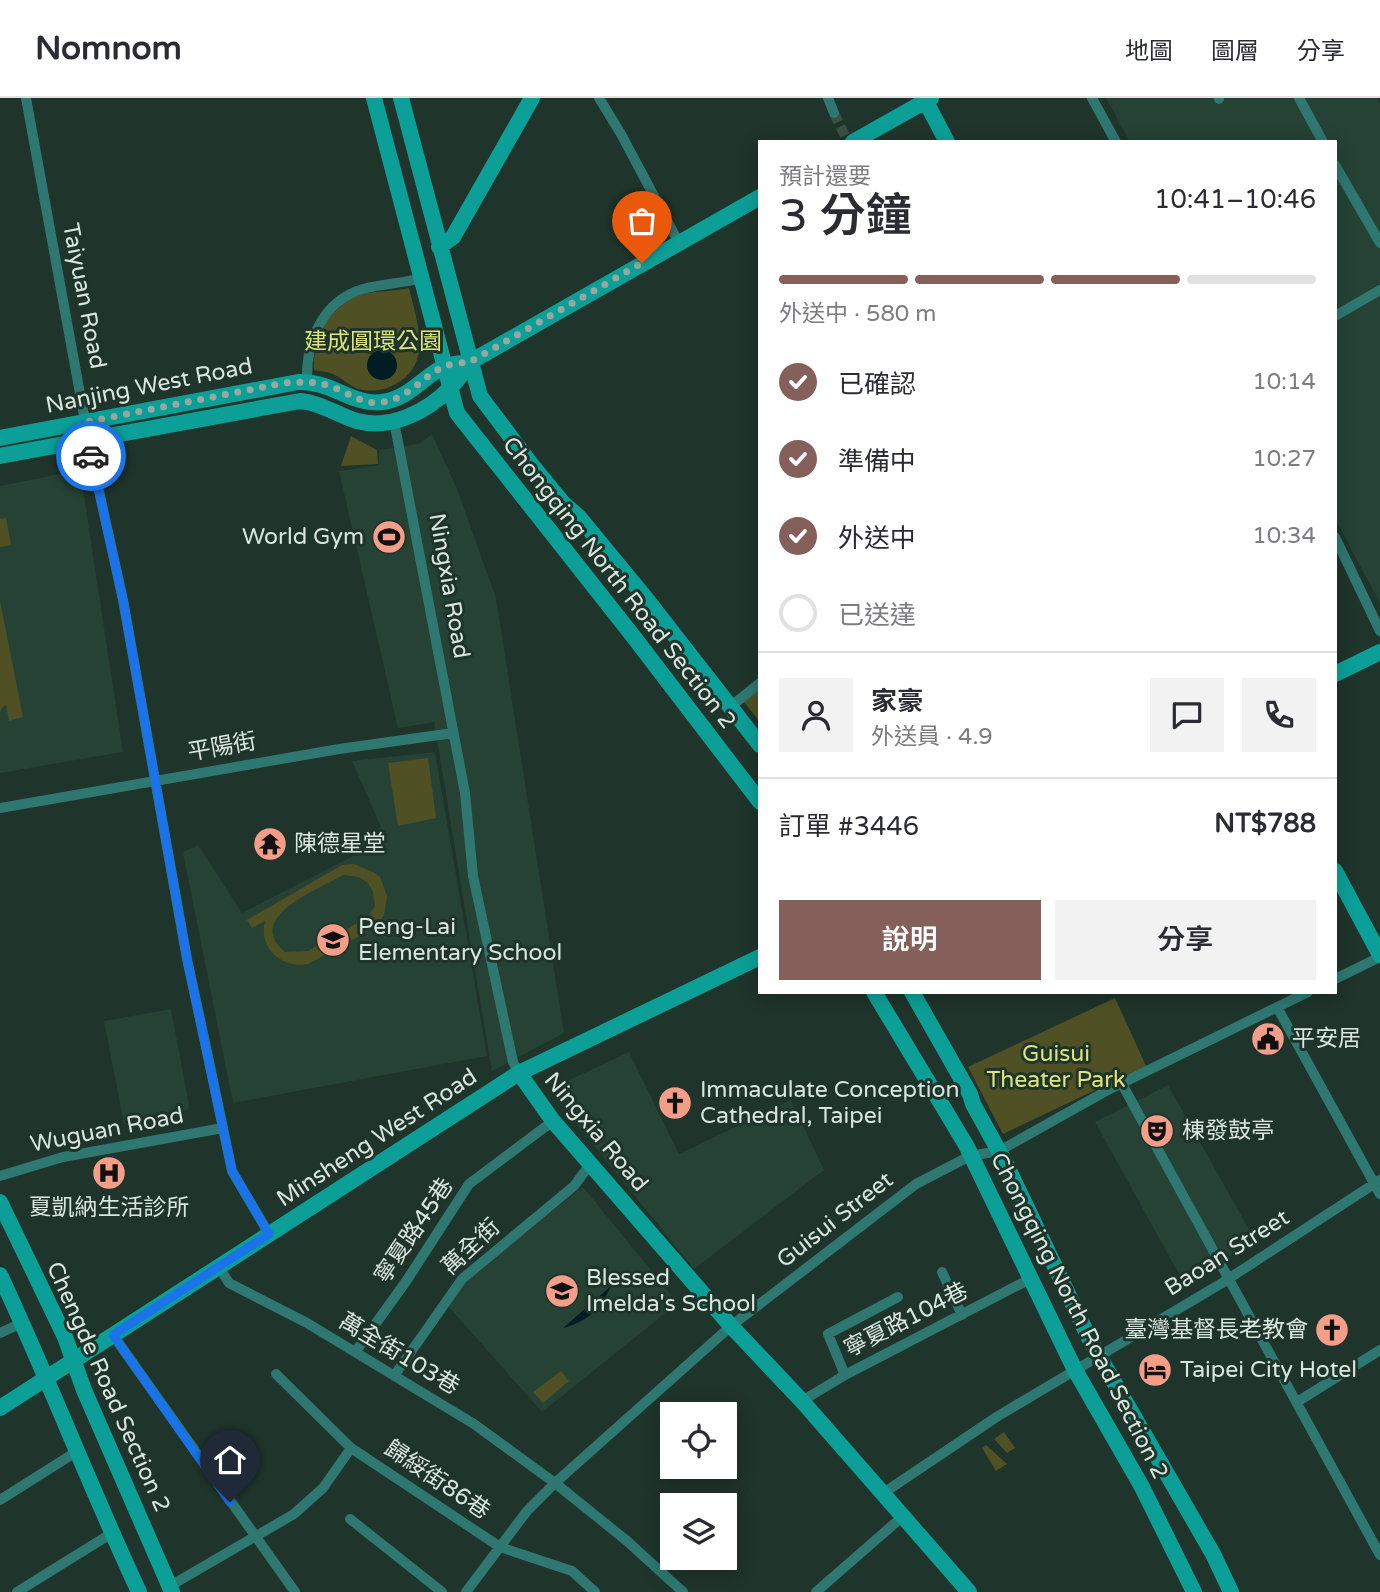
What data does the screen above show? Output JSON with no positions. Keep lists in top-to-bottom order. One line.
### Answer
{"streets":{"main road":["Nanjing West Road","Chongqing North Road Section 2","Ningxia Road","Minsheng West Road","Chengde Road Section 2"],"street":["Taiyuan Road","平陽街","Wuguan Road","Guisui Street","寧夏路45巷","萬全街","Baoan Street","寧夏路104巷","萬全街103巷","歸綏街86巷"]},"crossings":[["Taiyuan Road","Nanjing West Road"],["Taiyuan Road","平陽街"],["Taiyuan Road","Wuguan Road"],["Taiyuan Road","Minsheng West Road"],["Nanjing West Road","Chongqing North Road Section 2"],["Nanjing West Road","Ningxia Road"],["Chongqing North Road Section 2","Guisui Street"],["Chongqing North Road Section 2","Baoan Street"],["Chongqing North Road Section 2","寧夏路104巷"],["Ningxia Road","平陽街"],["Ningxia Road","Minsheng West Road"],["Ningxia Road","Guisui Street"],["Ningxia Road","寧夏路45巷"],["Ningxia Road","萬全街"],["Ningxia Road","Baoan Street"],["Ningxia Road","寧夏路104巷"],["Minsheng West Road","萬全街103巷"],["Minsheng West Road","Chengde Road Section 2"],["Guisui Street","萬全街103巷"],["Guisui Street","歸綏街86巷"],["寧夏路45巷","萬全街103巷"],["萬全街","萬全街103巷"]],"parks":["建成圓環公園","Guisui Theater Park"],"places":{"sports":["World Gym"],"temple":["陳德星堂"],"school or university":["Peng-Lai Elementary School","Blessed Imelda's School"],"public building":["平安居"],"church":["Immaculate Conception Cathedral, Taipei","臺灣基督長老教會"],"theatre":["棟發鼓亭"],"hospital":["夏凱納生活診所"],"hotel":["Taipei City Hotel"]},"page":{"header":"Nomnom","nav":["地圖","圖層","分享"],"heading":["3 分鐘","預計還要","10:41–10:46"],"panel":["家豪","外送員 · 4.9","訂單 #3446","NT$788"],"bar":"外送中 · 580 m","list":[["已確認","10:14"],["準備中","10:27"],["外送中","10:34"],"已送達"],"buttons":["說明","分享"]}}
